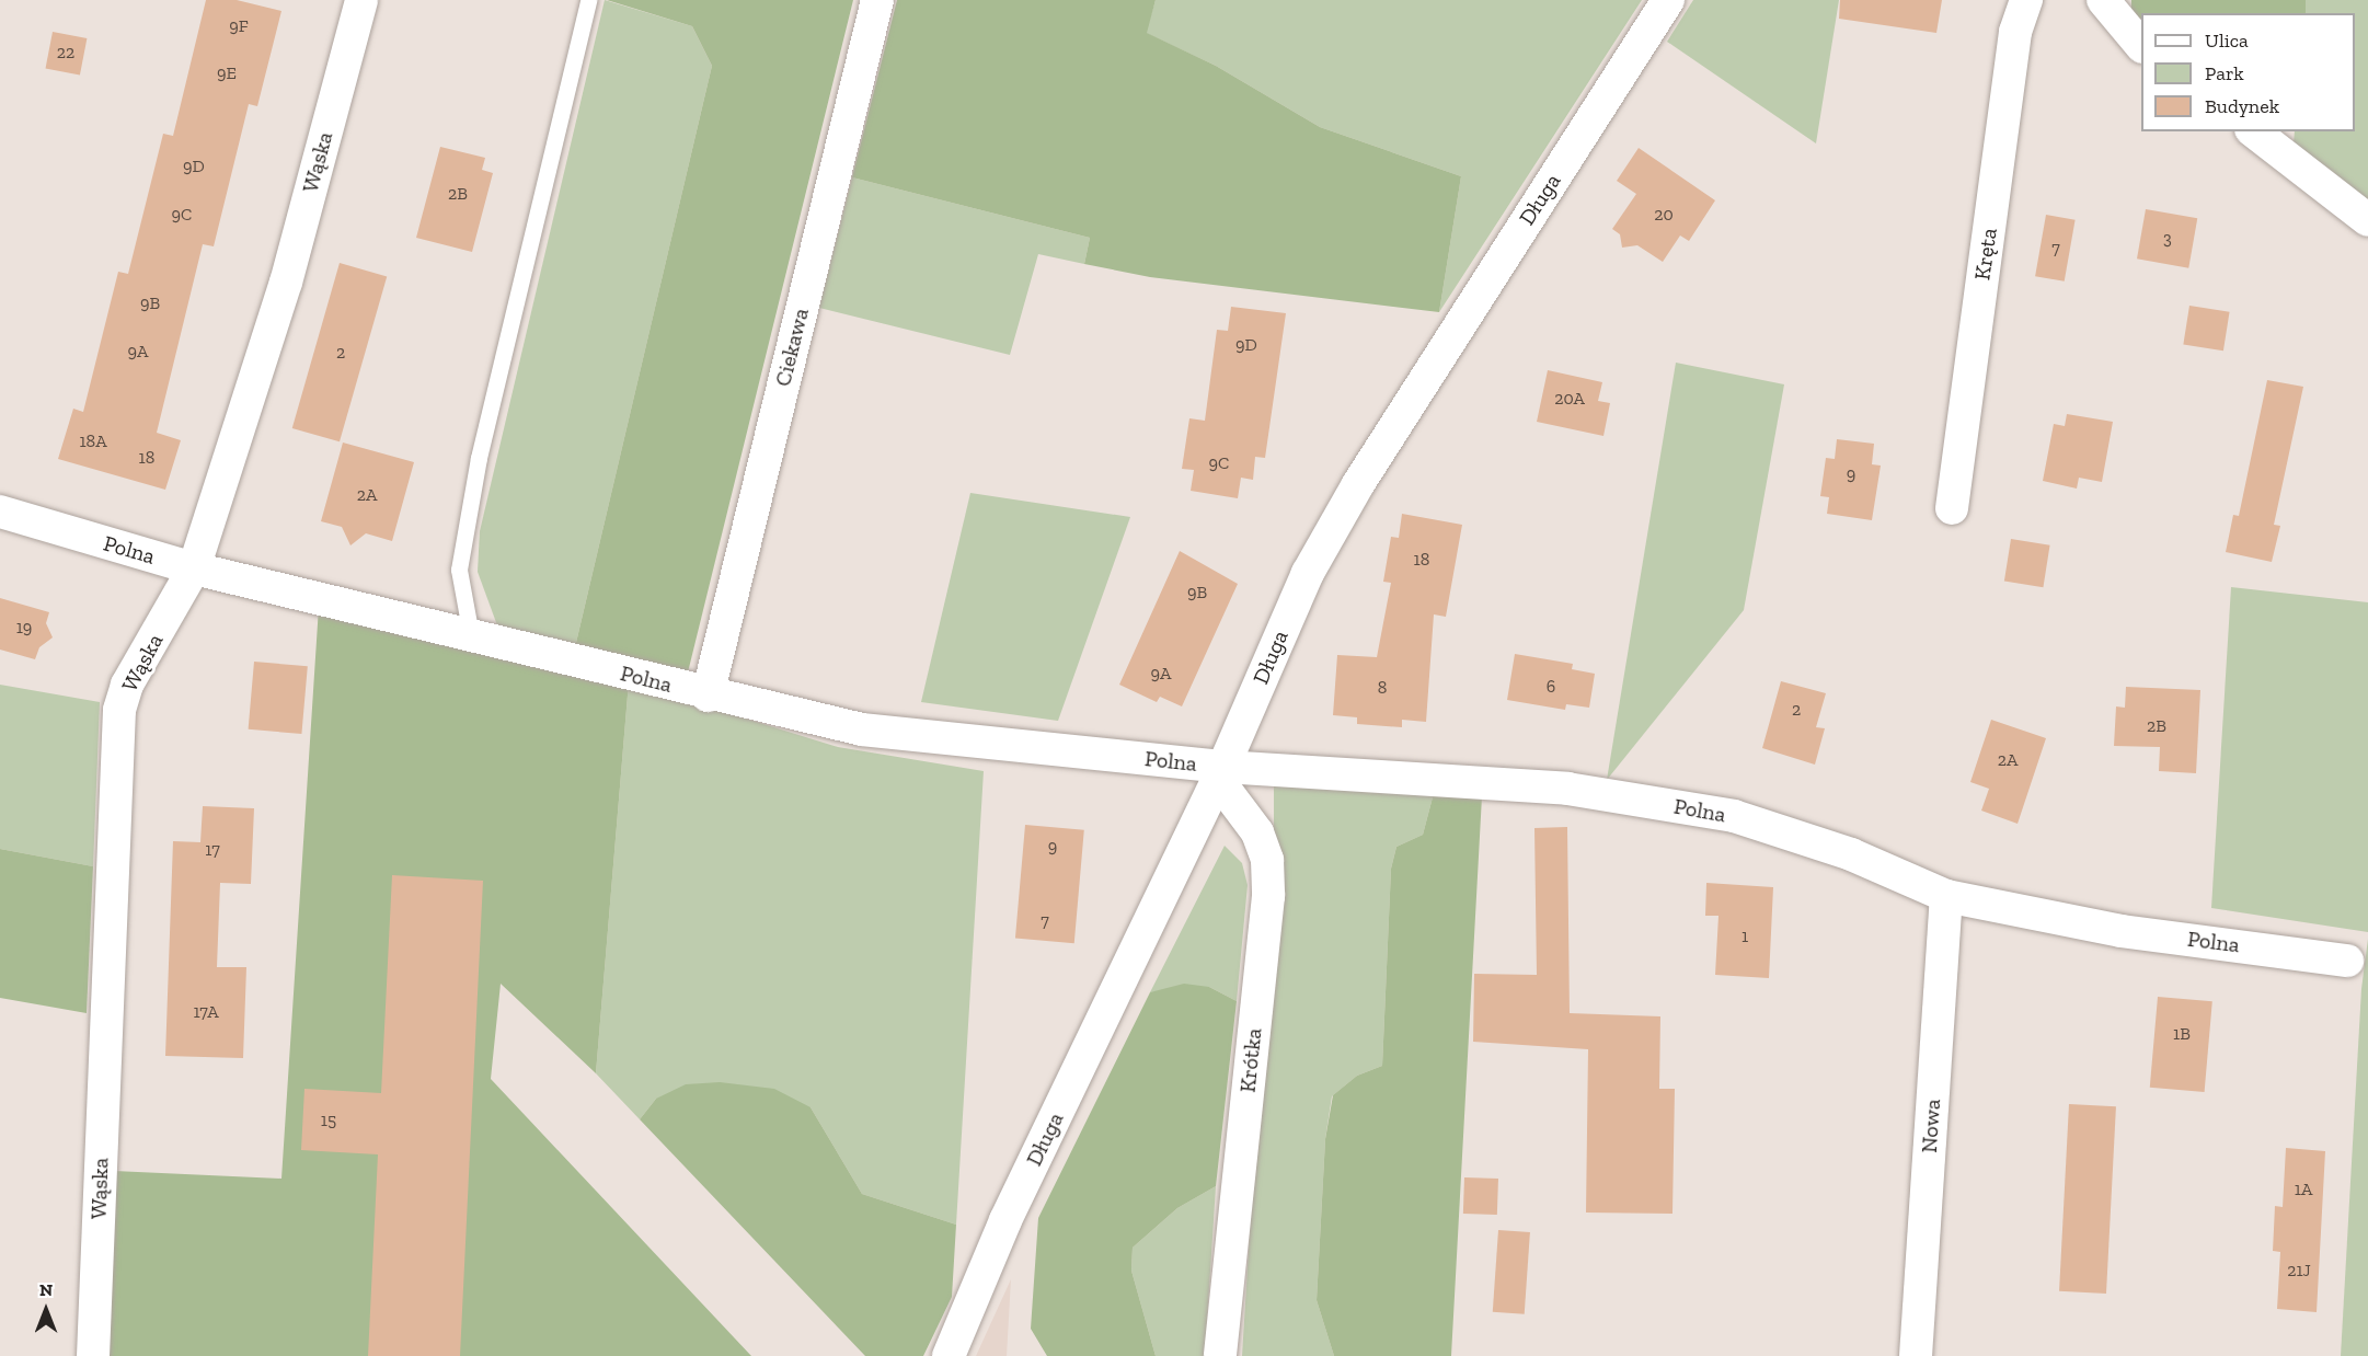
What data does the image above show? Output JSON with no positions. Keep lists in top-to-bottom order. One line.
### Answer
{"streets":{"street":["Wąska","Długa","Kręta","Ciekawa","Polna","Krótka","Nowa"]},"crossings":[["Wąska","Polna"],["Długa","Polna"],["Długa","Krótka"],["Ciekawa","Polna"],["Polna","Krótka"],["Polna","Nowa"]],"house_numbers":["9F","22","9E","9D","2B","9C","20","3","7","9B","9D","9A","2","20A","18A","18","9C","9","2A","18","9B","19","9A","6","8","2","2B","2A","9","17","7","1","17A","1B","15","1A","21J"],"legend":["Ulica","Park","Budynek"],"north":"top"}
